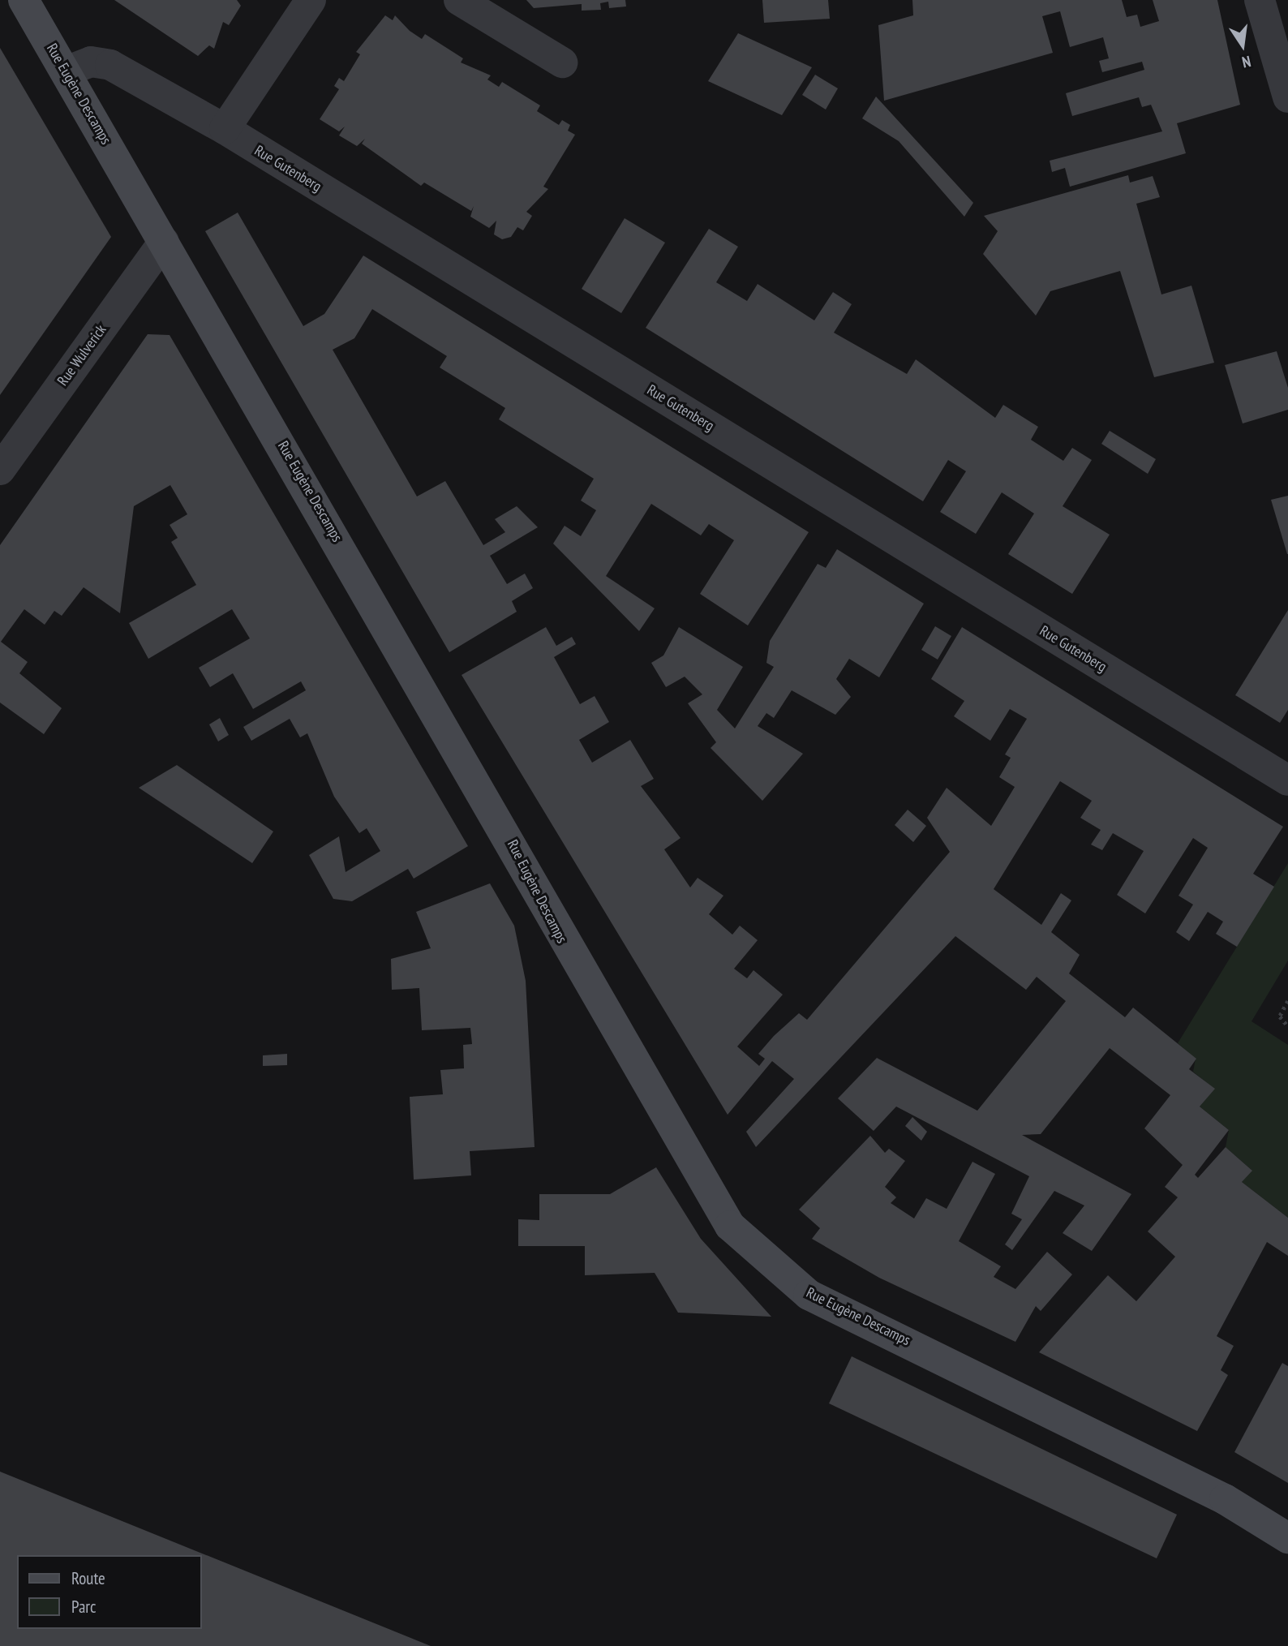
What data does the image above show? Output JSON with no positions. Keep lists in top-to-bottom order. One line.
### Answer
{"streets":{"street":["Rue Eugène Descamps","Rue Gutenberg","Rue Wulverick"]},"crossings":[["Rue Eugène Descamps","Rue Gutenberg"],["Rue Eugène Descamps","Rue Wulverick"]],"legend":["Route","Parc"],"north":"bottom"}
